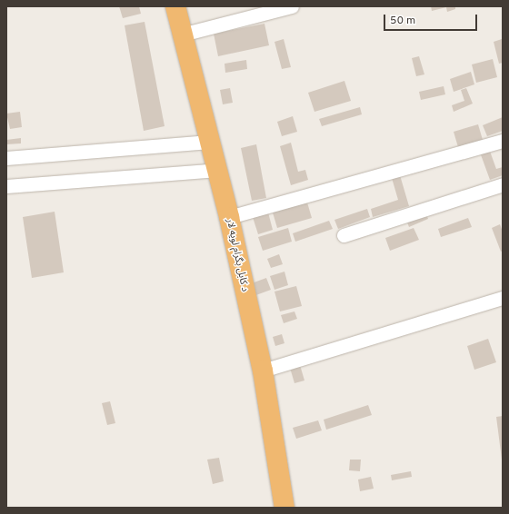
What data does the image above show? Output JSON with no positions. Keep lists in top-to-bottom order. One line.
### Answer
{"streets":{"highway":["د کابل بگرام لویه لار"]},"scale_bar":"50 m"}
